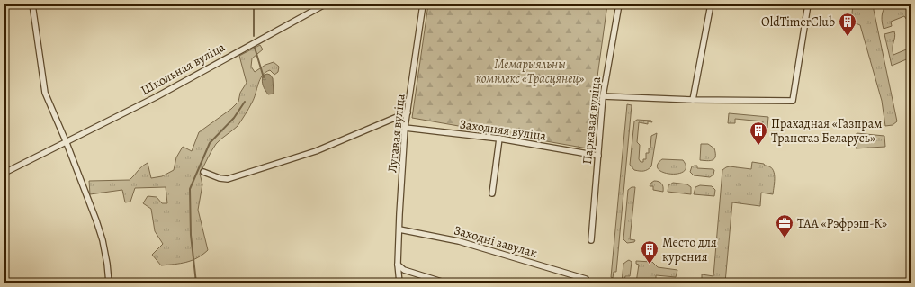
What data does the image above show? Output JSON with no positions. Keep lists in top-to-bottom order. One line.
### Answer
{"streets":{"street":["Школьная вуліца","Паркавая вуліца","Заходняя вуліца","Лугавая вуліца","Заходні завулак"]},"crossings":[["Паркавая вуліца","Заходняя вуліца"],["Заходняя вуліца","Лугавая вуліца"],["Лугавая вуліца","Заходні завулак"]],"parks":["Мемарыяльны комплекс «Трасцянец»"],"places":{"building":["OldTimerClub","Прахадная «Газпрам Трансгаз Беларусь»","Место для курения"],"office":["ТАА «Рэфрэш-К»"]}}
